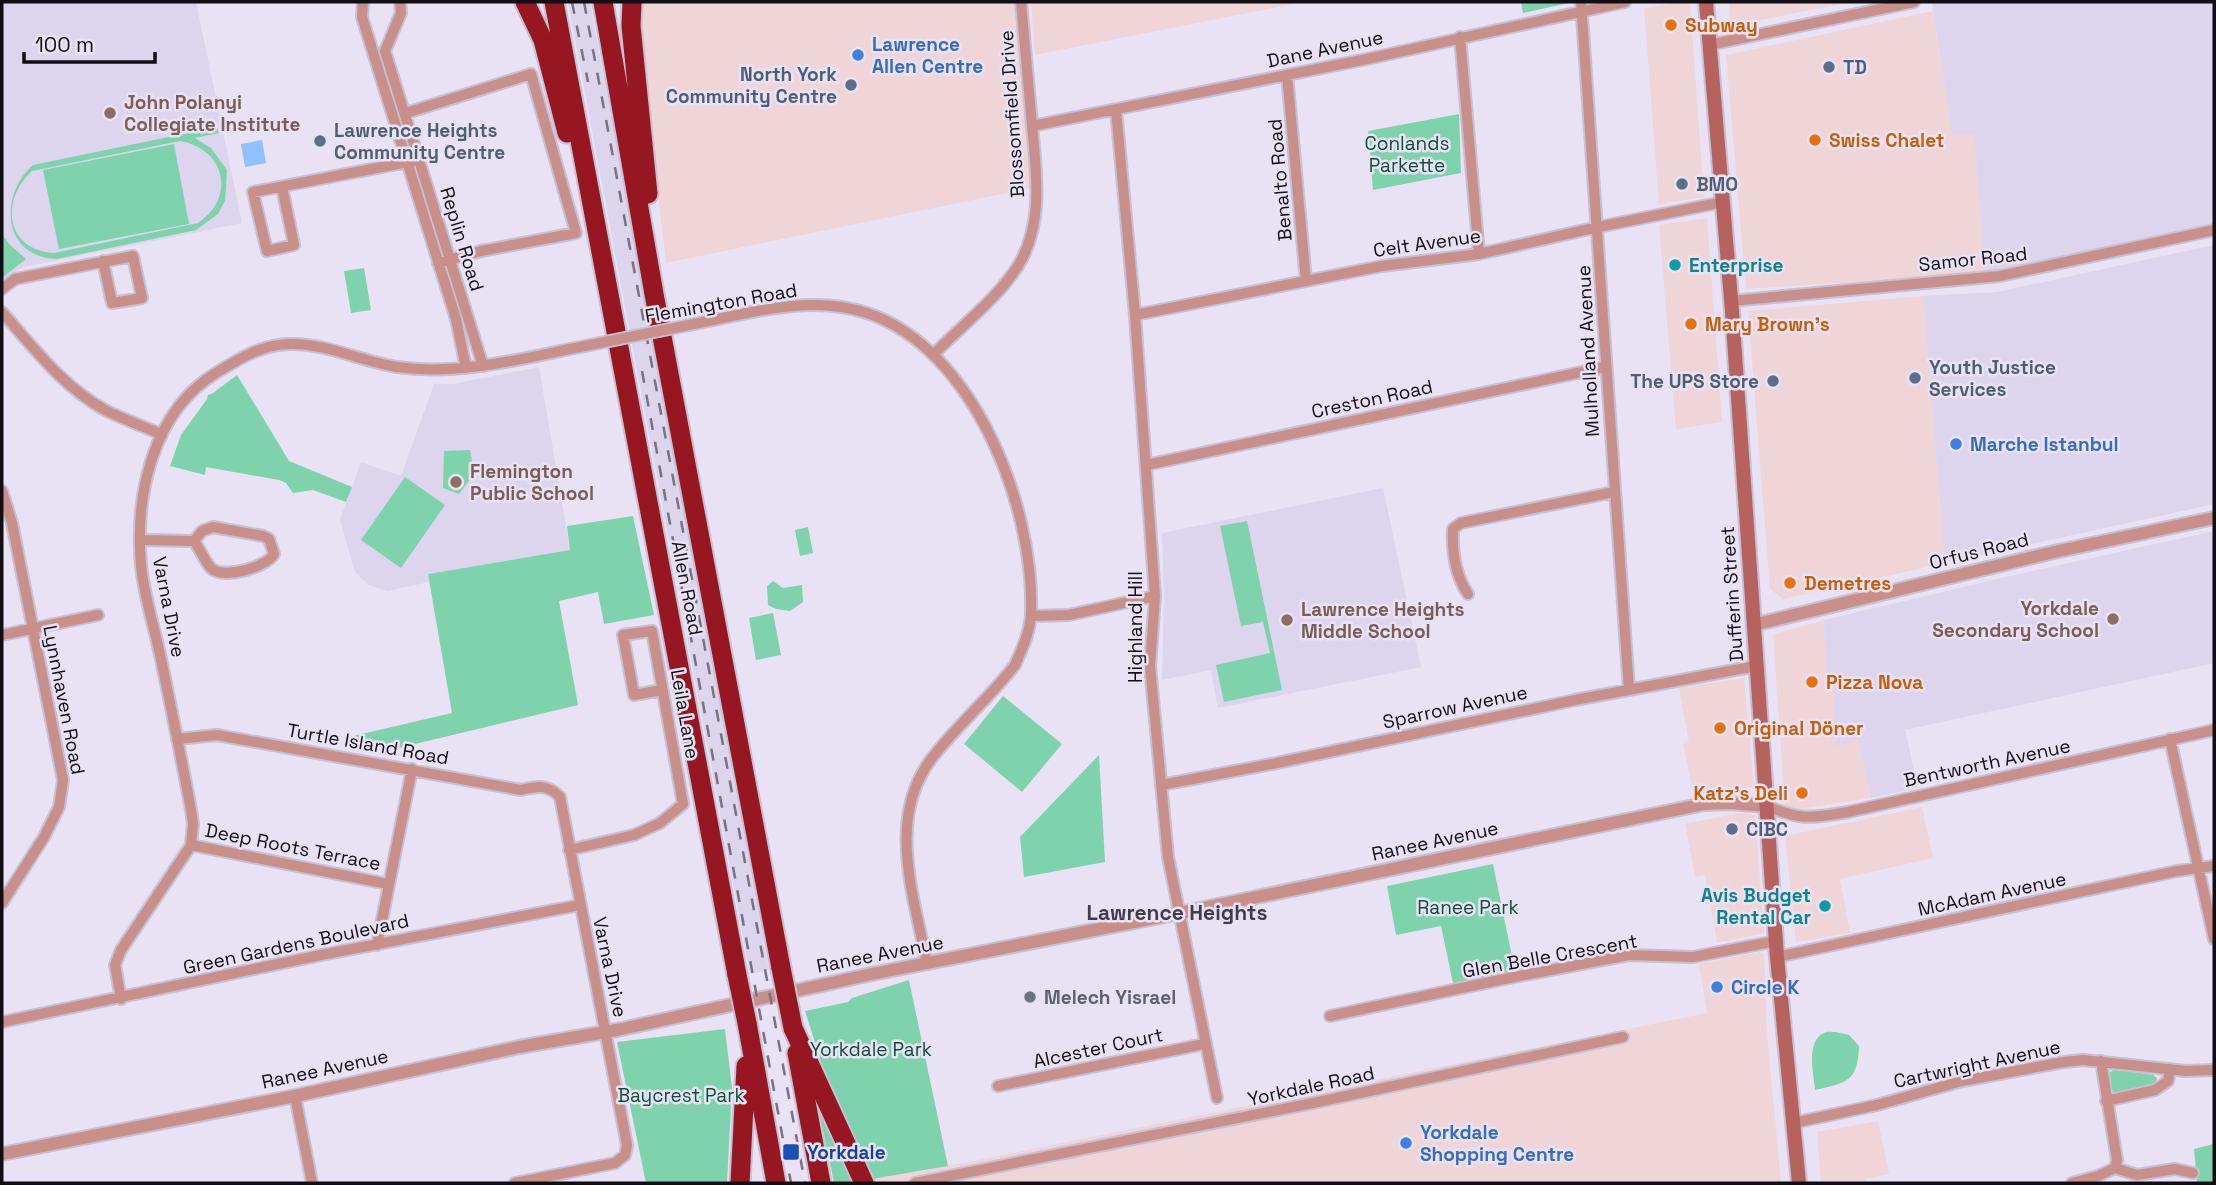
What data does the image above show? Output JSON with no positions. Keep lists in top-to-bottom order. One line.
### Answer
{"streets":{"highway":["Allen Road"],"main road":["Dufferin Street"],"street":["Dane Avenue","Blossomfield Drive","Benalto Road","Replin Road","Celt Avenue","Samor Road","Flemington Road","Mulholland Avenue","Creston Road","Orfus Road","Varna Drive","Highland Hill","Lynnhaven Road","Sparrow Avenue","Leila Lane","Turtle Island Road","Bentworth Avenue","Ranee Avenue","Deep Roots Terrace","McAdam Avenue","Green Gardens Boulevard","Glen Belle Crescent","Alcester Court","Cartwright Avenue","Yorkdale Road"]},"crossings":[["Dane Avenue","Blossomfield Drive"],["Dane Avenue","Benalto Road"],["Dane Avenue","Mulholland Avenue"],["Dane Avenue","Highland Hill"],["Blossomfield Drive","Flemington Road"],["Benalto Road","Celt Avenue"],["Replin Road","Flemington Road"],["Celt Avenue","Mulholland Avenue"],["Celt Avenue","Dufferin Street"],["Celt Avenue","Highland Hill"],["Samor Road","Dufferin Street"],["Flemington Road","Varna Drive"],["Flemington Road","Ranee Avenue"],["Mulholland Avenue","Creston Road"],["Mulholland Avenue","Sparrow Avenue"],["Creston Road","Highland Hill"],["Orfus Road","Dufferin Street"],["Dufferin Street","Sparrow Avenue"],["Dufferin Street","Bentworth Avenue"],["Dufferin Street","Ranee Avenue"],["Dufferin Street","McAdam Avenue"],["Dufferin Street","Glen Belle Crescent"],["Dufferin Street","Cartwright Avenue"],["Varna Drive","Leila Lane"],["Varna Drive","Turtle Island Road"],["Varna Drive","Ranee Avenue"],["Varna Drive","Deep Roots Terrace"],["Varna Drive","Green Gardens Boulevard"],["Highland Hill","Sparrow Avenue"],["Highland Hill","Ranee Avenue"],["Highland Hill","Alcester Court"],["Bentworth Avenue","Ranee Avenue"]],"districts":["Lawrence Heights"],"parks":["Conlands Parkette","Ranee Park","Yorkdale Park","Baycrest Park"],"places":{"other":["Subway","Lawrence Allen Centre","TD","North York Community Centre","John Polanyi Collegiate Institute","Swiss Chalet","Lawrence Heights Community Centre","BMO","Enterprise","Mary Brown's","Youth Justice Services","The UPS Store","Marche Istanbul","Flemington Public School","Demetres","Yorkdale Secondary School","Lawrence Heights Middle School","Pizza Nova","Original Döner","Katz's Deli","CIBC","Avis Budget Rental Car","Circle K","Melech Yisrael","Yorkdale Shopping Centre"],"transit":["Yorkdale"]},"scale_bar":"100 m"}
